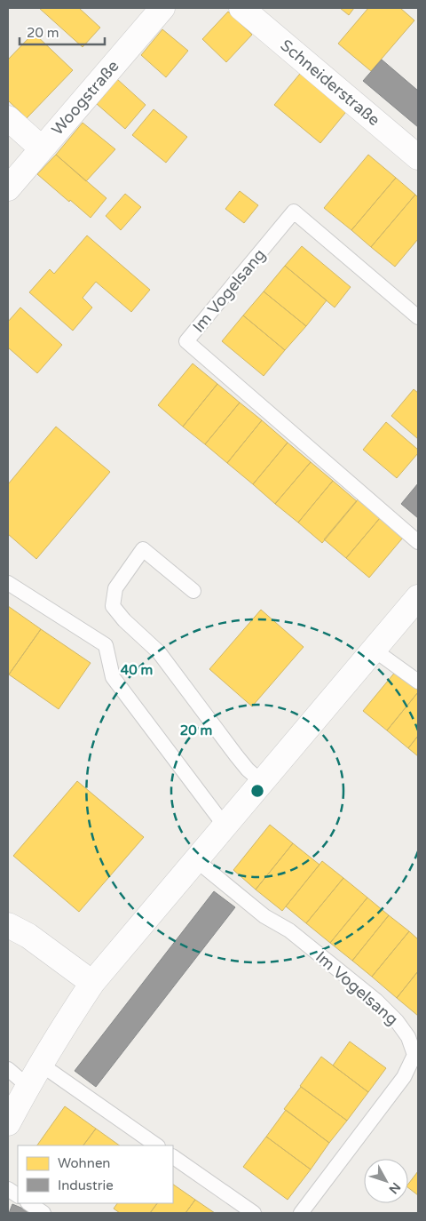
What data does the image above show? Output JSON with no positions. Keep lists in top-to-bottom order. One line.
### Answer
{"streets":{"street":["Schneiderstraße","Woogstraße"],"lane":["Im Vogelsang"]},"legend":["Wohnen","Industrie"],"scale_bar":"20 m","north":"bottom right","rings":["40 m","20 m"]}
